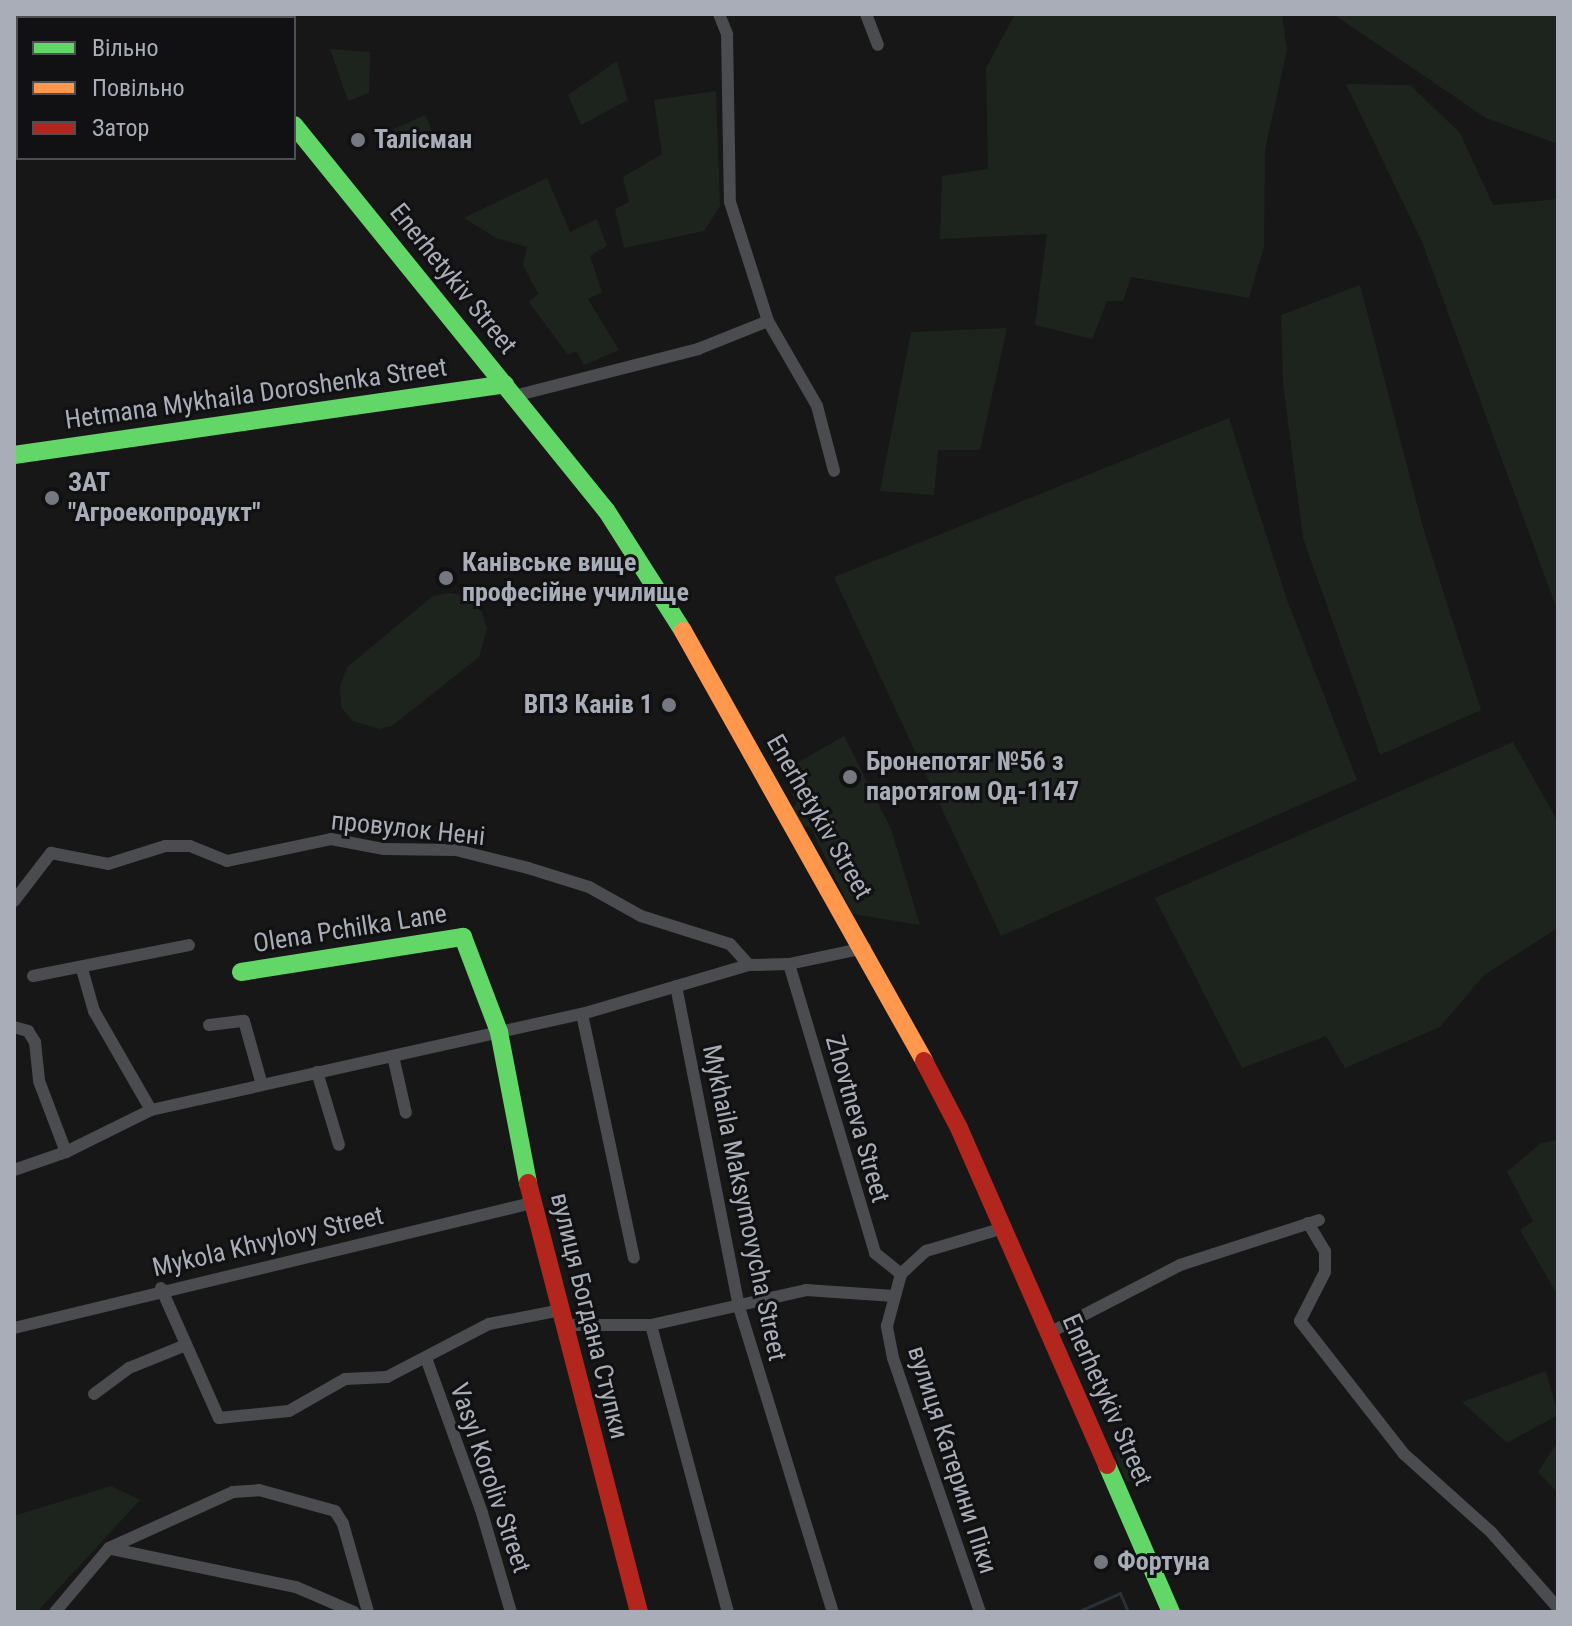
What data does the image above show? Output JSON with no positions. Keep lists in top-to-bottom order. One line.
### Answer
{"streets":{"main road":["Enerhetykiv Street","Hetmana Mykhaila Doroshenka Street","Olena Pchilka Lane","вулиця Богдана Ступки"],"street":["провулок Нені","Zhovtneva Street","Mykhaila Maksymovycha Street","Mykola Khvylovy Street","вулиця Катерини Піки","Vasyl Koroliv Street"]},"crossings":[["Enerhetykiv Street","Hetmana Mykhaila Doroshenka Street"],["Olena Pchilka Lane","вулиця Богдана Ступки"],["Zhovtneva Street","вулиця Катерини Піки"],["Mykola Khvylovy Street","вулиця Богдана Ступки"]],"places":["Талісман","ЗАТ \"Агроекопродукт\"","Канівське вище професійне училище","ВПЗ Канів 1","Бронепотяг №56 з паротягом Од-1147","Фортуна"],"legend":["Вільно","Повільно","Затор"]}
